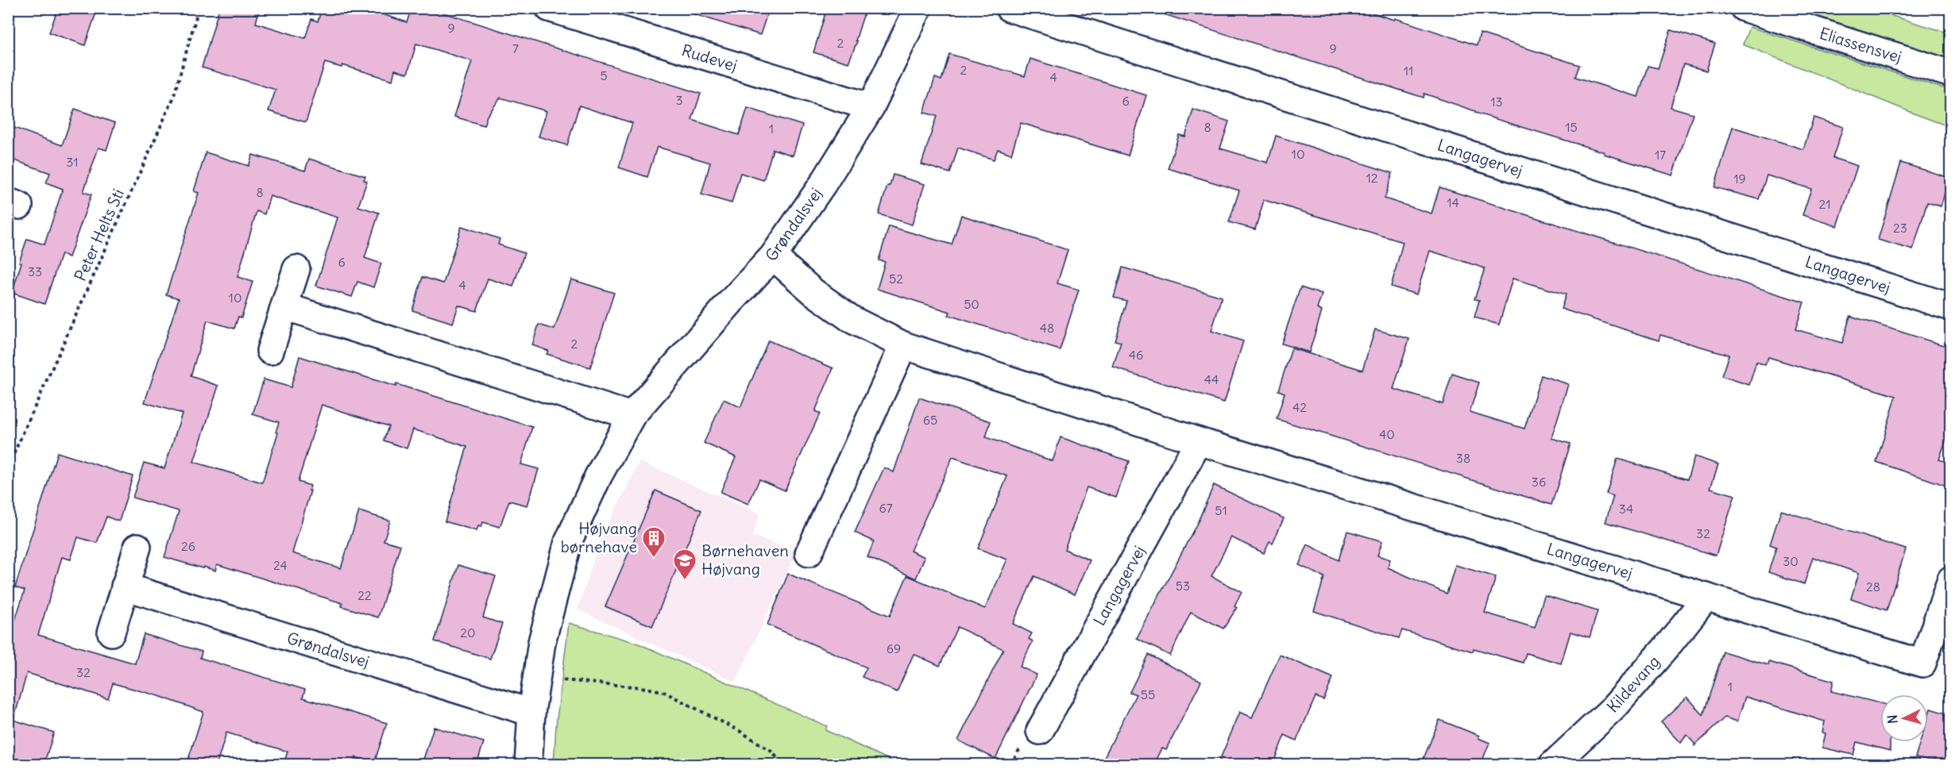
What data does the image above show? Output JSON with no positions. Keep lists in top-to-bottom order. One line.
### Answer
{"streets":{"street":["Eliassensvej","Rudevej","Langagervej","Grøndalsvej","Kildevang"],"path":["Peter Helts Sti"]},"crossings":[["Rudevej","Grøndalsvej"],["Langagervej","Grøndalsvej"],["Langagervej","Kildevang"]],"places":{"building":["Højvang børnehave"],"school or university":["Børnehaven Højvang"]},"house_numbers":["9","2","7","9","2","11","5","4","3","6","13","8","15","1","10","17","31","12","19","8","14","21","23","6","33","52","4","10","50","48","2","46","44","42","65","40","38","36","67","34","51","32","26","30","24","53","28","22","20","69","32","1","55"],"north":"left"}
